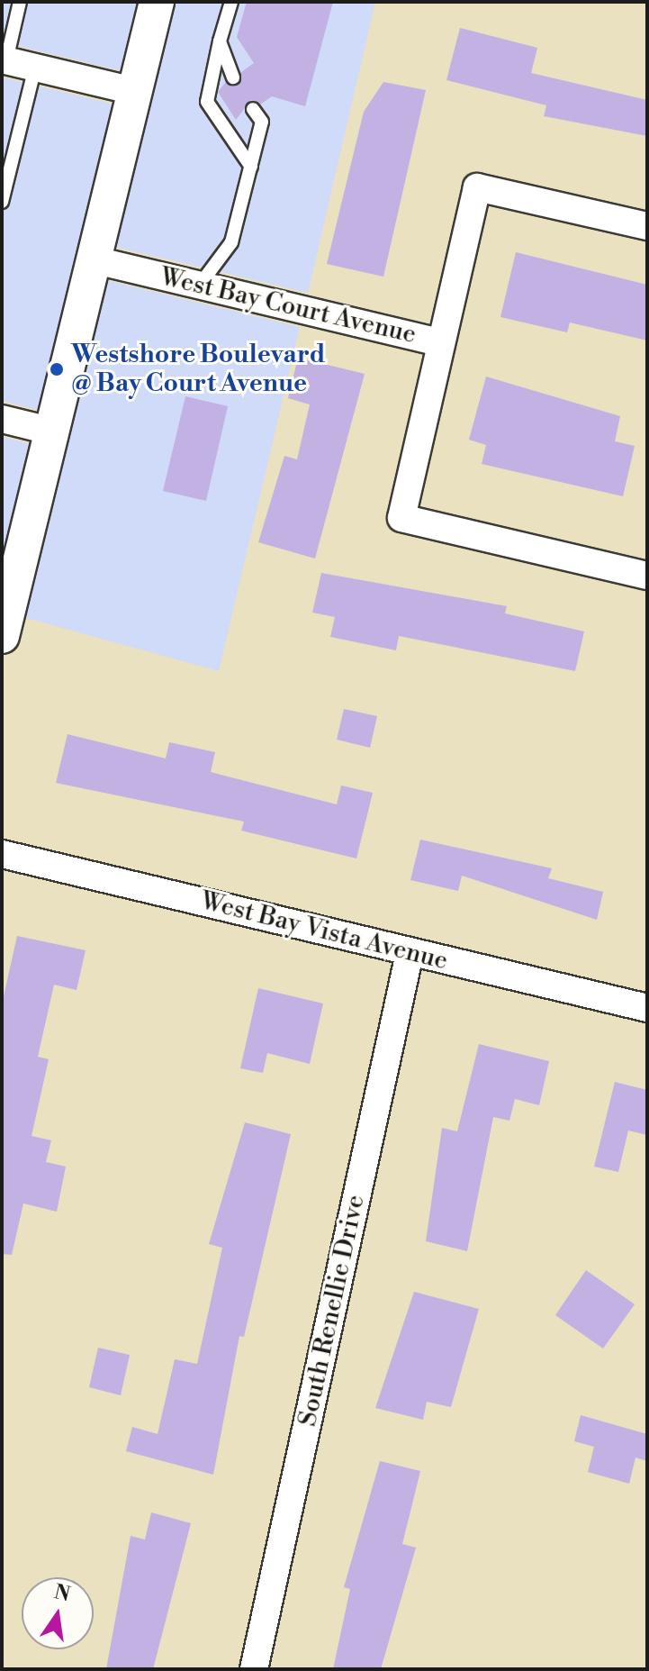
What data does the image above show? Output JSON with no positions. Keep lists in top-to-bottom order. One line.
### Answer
{"streets":{"street":["West Bay Court Avenue","West Bay Vista Avenue","South Renellie Drive"]},"crossings":[["West Bay Vista Avenue","South Renellie Drive"]],"places":["Westshore Boulevard @ Bay Court Avenue"],"north":"top"}
